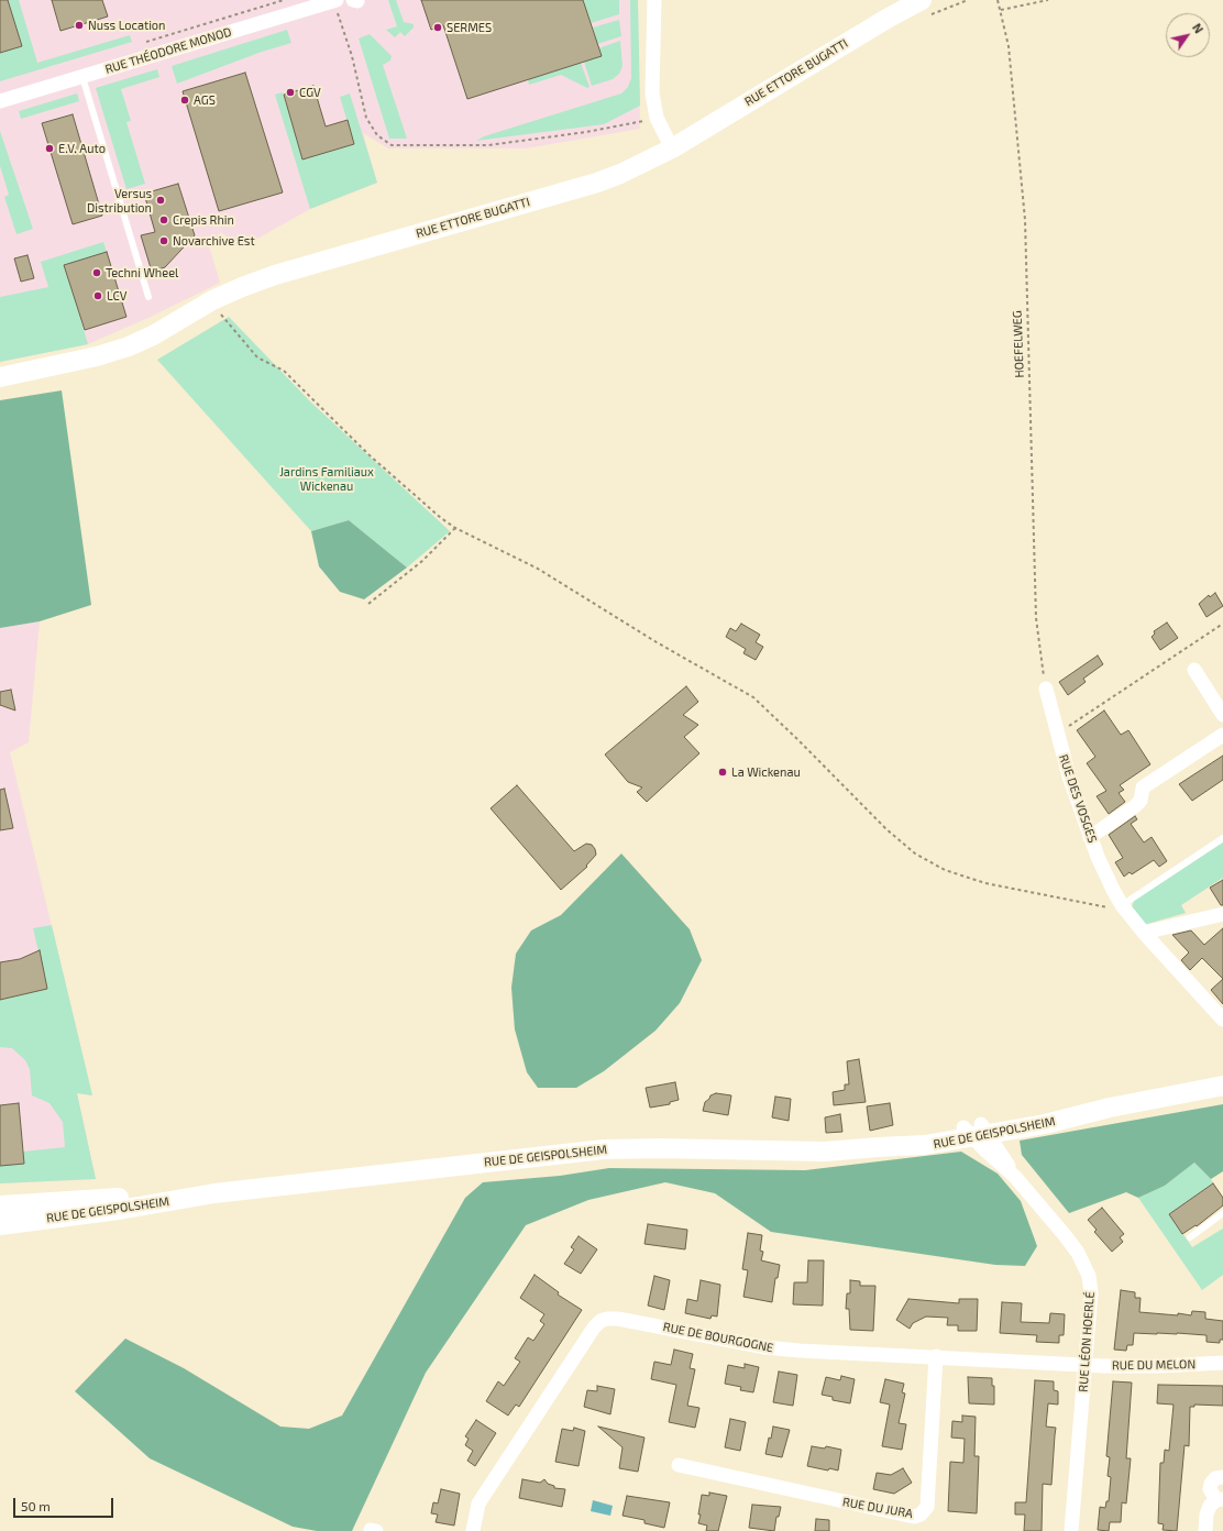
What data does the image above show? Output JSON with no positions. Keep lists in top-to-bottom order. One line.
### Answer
{"streets":{"main road":["RUE ETTORE BUGATTI","RUE DE GEISPOLSHEIM"],"street":["RUE THÉODORE MONOD","RUE DES VOSGES","RUE DE BOURGOGNE","RUE LÉON HOERLÉ","RUE DU MELON","RUE DU JURA"],"path":["HOEFELWEG"]},"crossings":[["HOEFELWEG","RUE DES VOSGES"],["RUE DE GEISPOLSHEIM","RUE LÉON HOERLÉ"],["RUE DE BOURGOGNE","RUE LÉON HOERLÉ"],["RUE DE BOURGOGNE","RUE DU MELON"],["RUE DE BOURGOGNE","RUE DU JURA"],["RUE LÉON HOERLÉ","RUE DU MELON"]],"parks":["Jardins Familiaux Wickenau"],"places":["Nuss Location","SERMES","CGV","AGS","E.V. Auto","Versus Distribution","Crepis Rhin","Novarchive Est","Techni Wheel","LCV","La Wickenau"],"scale_bar":"50 m","north":"top right"}
